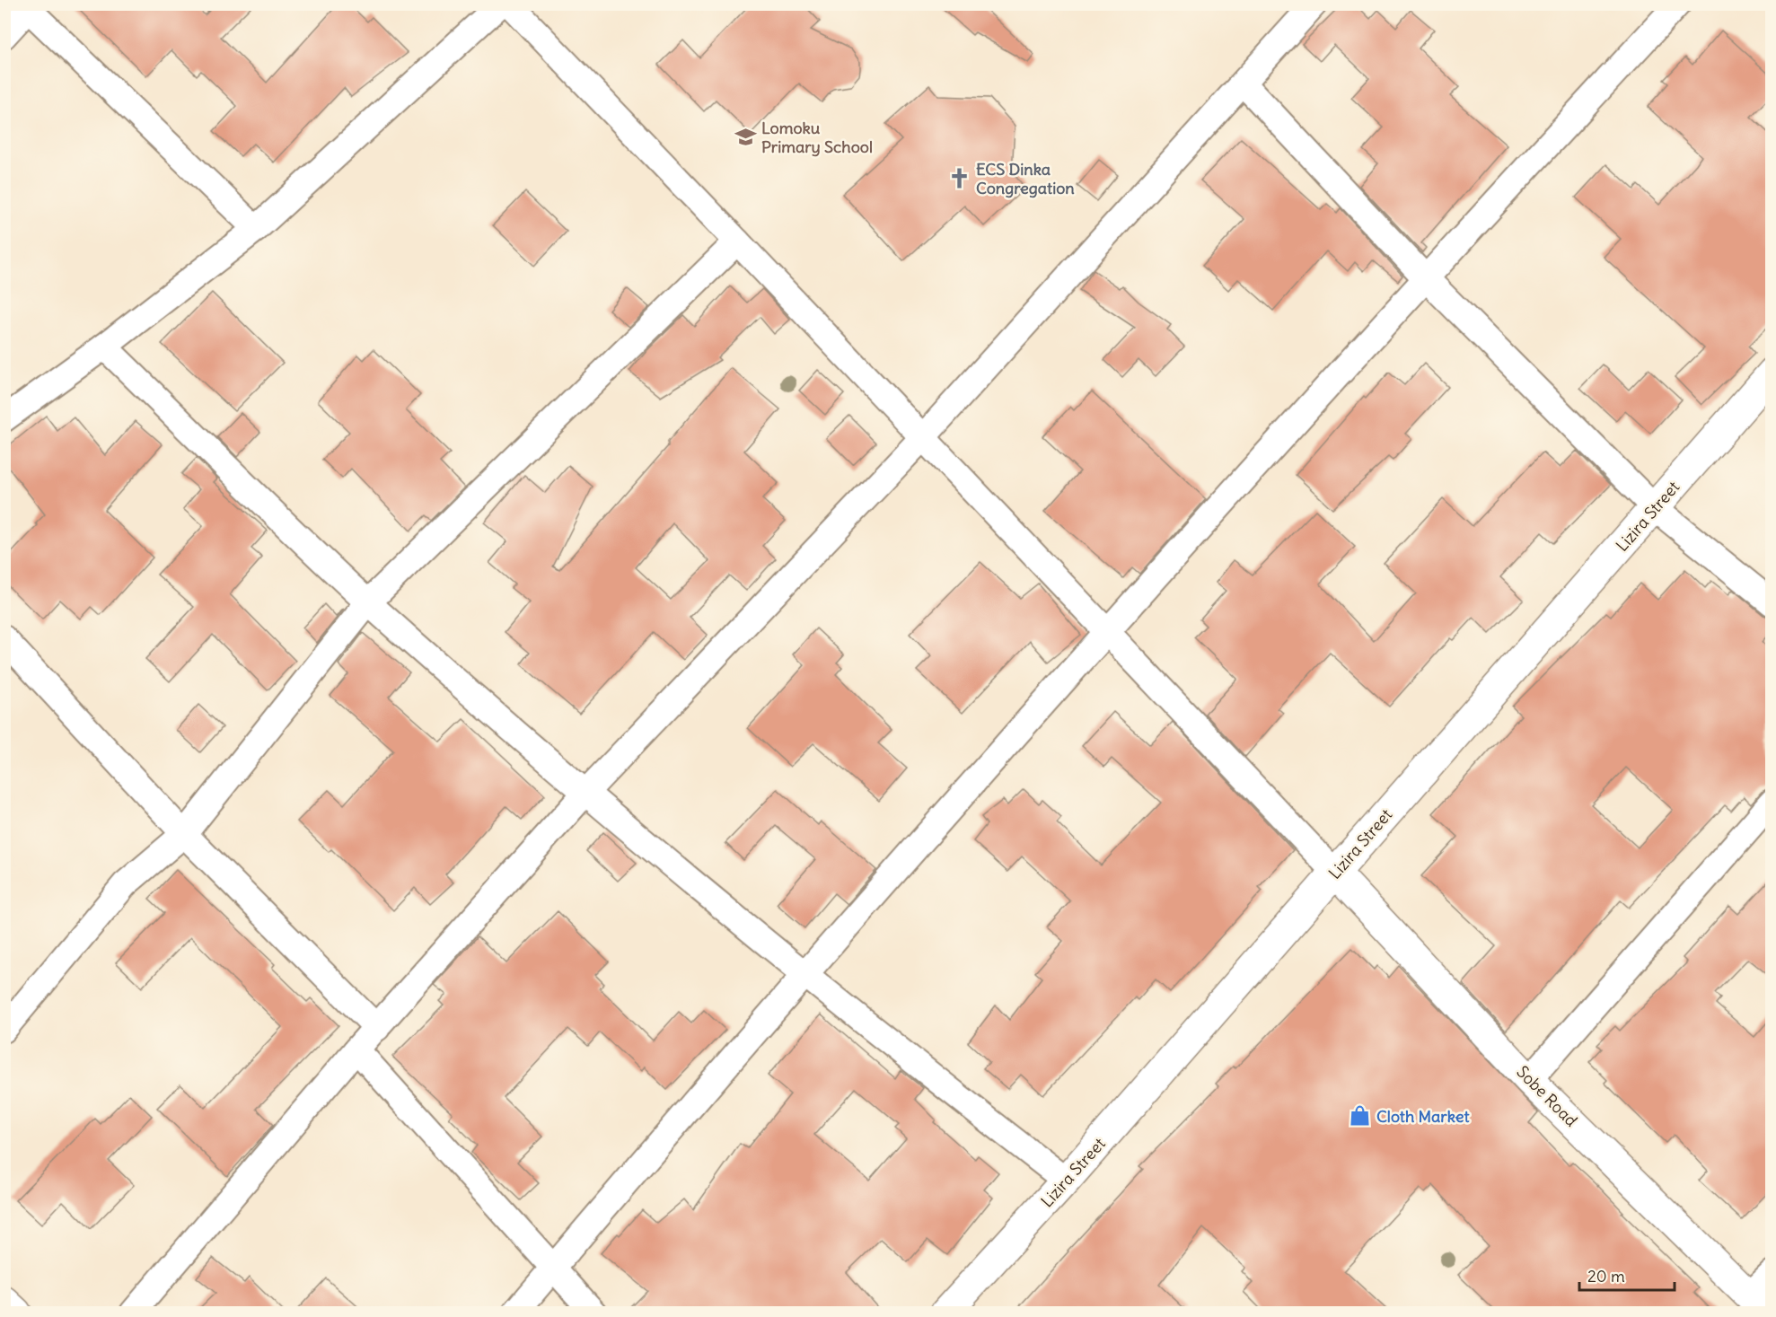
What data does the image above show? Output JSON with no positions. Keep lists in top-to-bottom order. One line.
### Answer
{"streets":{"street":["Lizira Street","Sobe Road"]},"crossings":[["Lizira Street","Sobe Road"]],"places":{"school or university":["Lomoku Primary School"],"church":["ECS Dinka Congregation"],"shop":["Cloth Market"]},"scale_bar":"20 m"}
